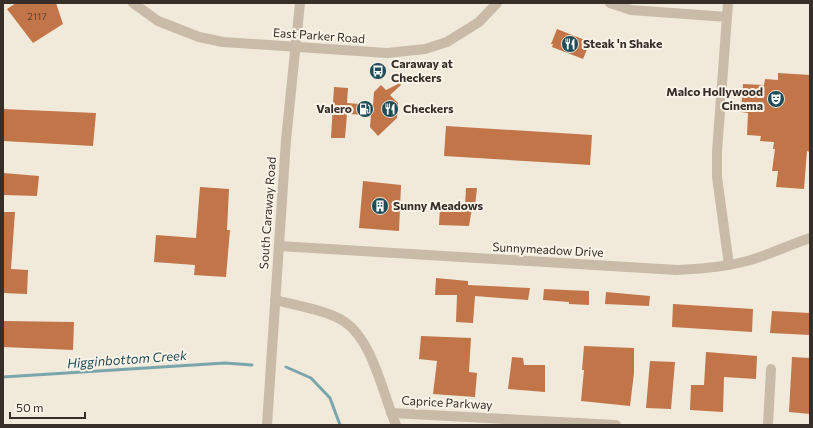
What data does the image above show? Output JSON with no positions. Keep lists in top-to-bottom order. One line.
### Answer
{"streets":{"street":["East Parker Road","South Caraway Road","Sunnymeadow Drive","Caprice Parkway"]},"crossings":[["East Parker Road","South Caraway Road"],["South Caraway Road","Sunnymeadow Drive"],["South Caraway Road","Caprice Parkway"]],"water":["Higginbottom Creek"],"places":{"restaurant":["Steak 'n Shake","Checkers"],"bus stop":["Caraway at Checkers"],"theatre":["Malco Hollywood Cinema"],"fuel station":["Valero"],"building":["Sunny Meadows"]},"house_numbers":["2117"],"scale_bar":"50 m"}
